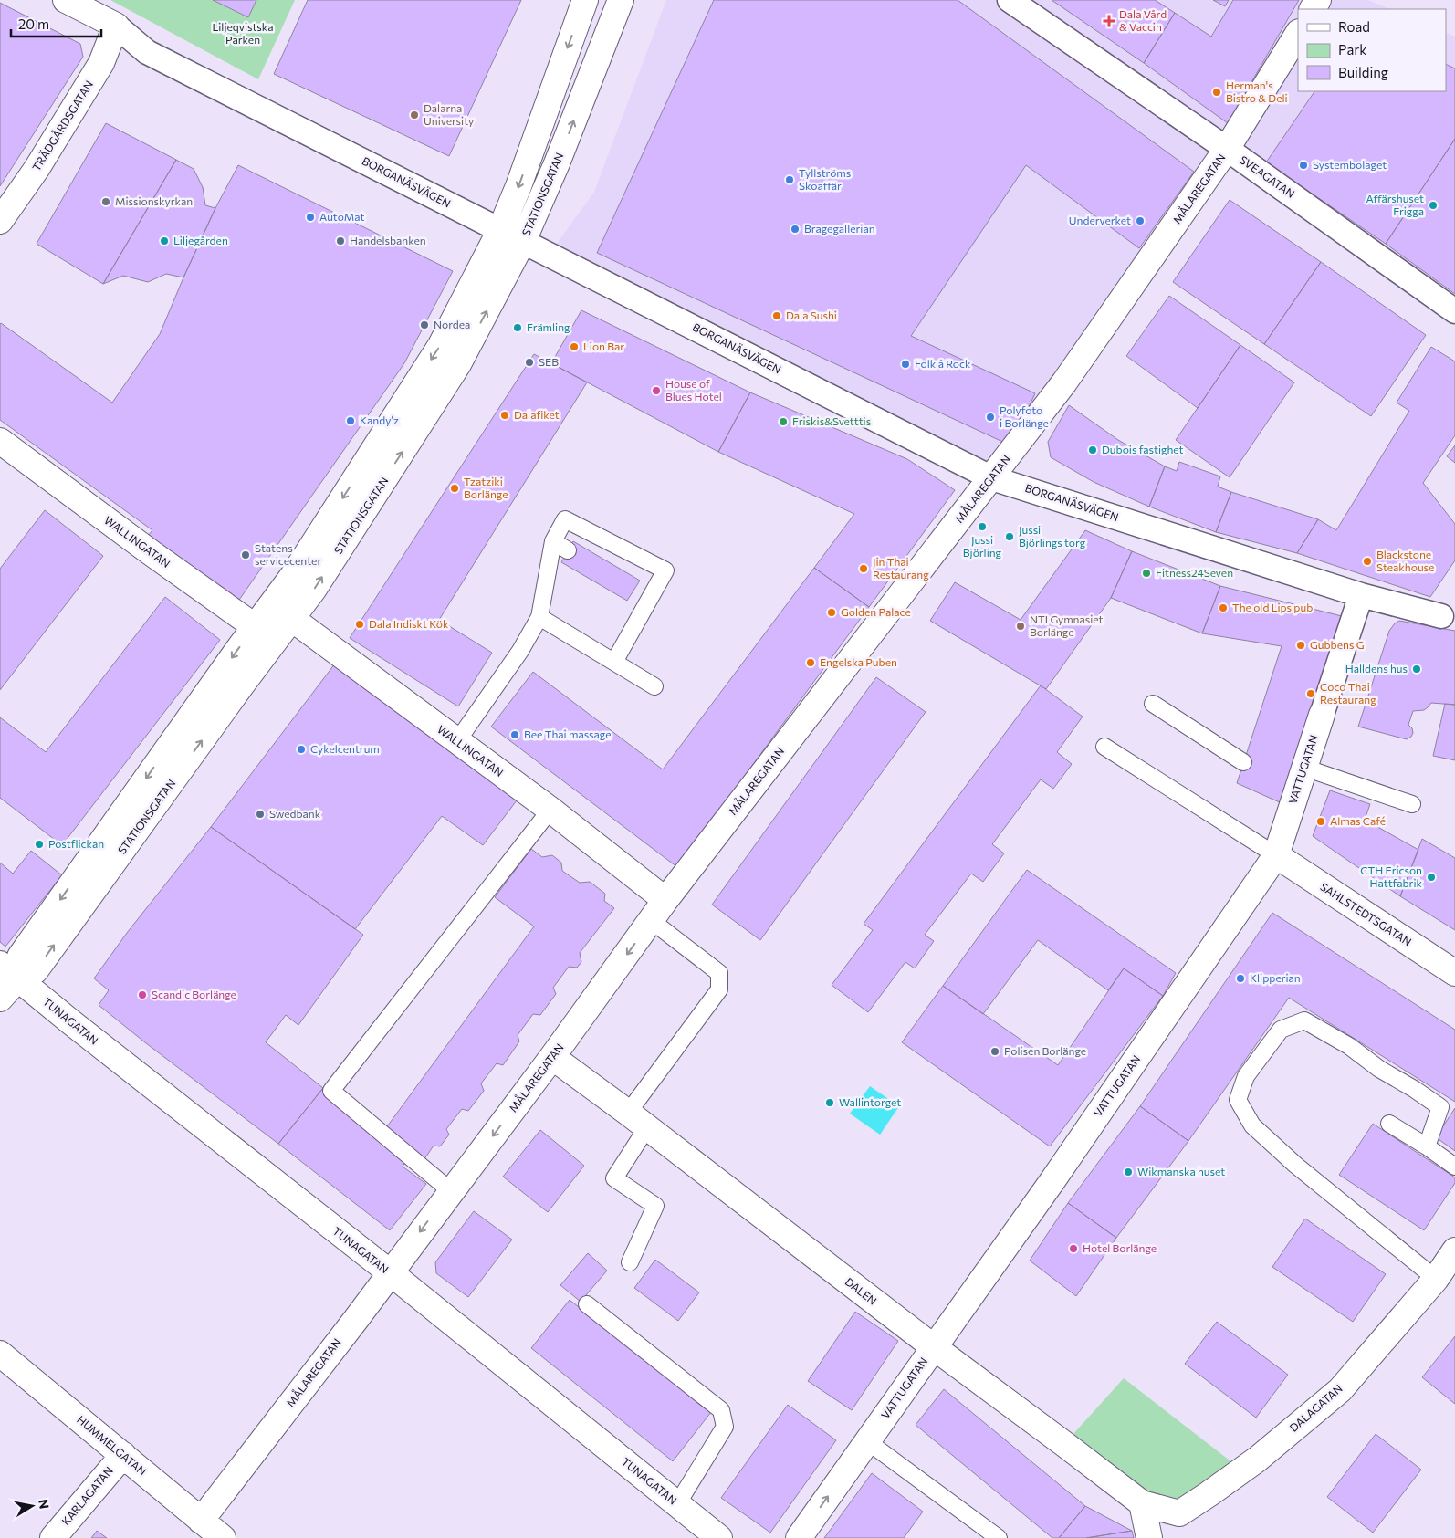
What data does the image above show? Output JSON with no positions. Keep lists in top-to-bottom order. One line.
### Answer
{"streets":{"street":["TRÄDGÅRDSGATAN","SVEAGATAN","BORGANÄSVÄGEN","MÅLAREGATAN","STATIONSGATAN","WALLINGATAN","VATTUGATAN","SAHLSTEDTSGATAN","TUNAGATAN","DALEN","DALAGATAN","HUMMELGATAN","KARLAGATAN"]},"crossings":[["TRÄDGÅRDSGATAN","BORGANÄSVÄGEN"],["SVEAGATAN","MÅLAREGATAN"],["BORGANÄSVÄGEN","MÅLAREGATAN"],["BORGANÄSVÄGEN","STATIONSGATAN"],["BORGANÄSVÄGEN","VATTUGATAN"],["MÅLAREGATAN","WALLINGATAN"],["MÅLAREGATAN","TUNAGATAN"],["MÅLAREGATAN","DALEN"],["MÅLAREGATAN","HUMMELGATAN"],["STATIONSGATAN","WALLINGATAN"],["STATIONSGATAN","TUNAGATAN"],["VATTUGATAN","SAHLSTEDTSGATAN"],["VATTUGATAN","DALEN"],["DALEN","DALAGATAN"],["HUMMELGATAN","KARLAGATAN"]],"parks":["Liljeqvistska Parken"],"places":{"health":["Dala Vård & Vaccin"],"other":["Herman's Bistro & Deli","Dalarna University","Systembolaget","Tyllströms Skoaffär","Missionskyrkan","Affärshuset Frigga","AutoMat","Underverket","Bragegallerian","Liljegården","Handelsbanken","Dala Sushi","Nordea","Främling","Lion Bar","SEB","Folk å Rock","House of Blues Hotel","Dalafiket","Polyfoto i Borlänge","Kandy’z","Friskis&Svetttis","Dubois fastighet","Tzatziki Borlänge","Jussi Björling","Jussi Björlings torg","Statens servicecenter","Blackstone Steakhouse","Jin Thai Restaurang","Fitness24Seven","The old Lips pub","Golden Palace","Dala Indiskt Kök","NTI Gymnasiet Borlänge","Gubbens G","Engelska Puben","Halldens hus","Coco Thai Restaurang","Bee Thai massage","Cykelcentrum","Swedbank","Almas Café","Postflickan","CTH Ericson Hattfabrik","Klipperian","Scandic Borlänge","Polisen Borlänge","Wallintorget","Wikmanska huset","Hotel Borlänge"]},"legend":["Road","Park","Building"],"scale_bar":"20 m","north":"right"}
